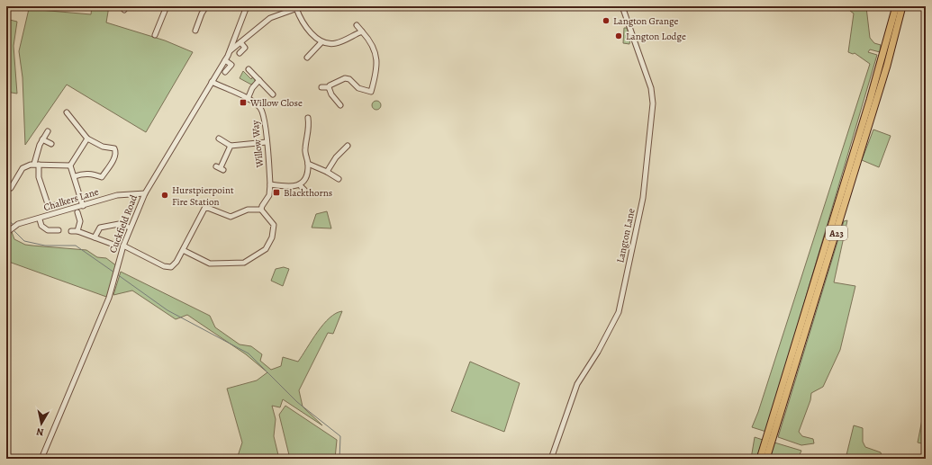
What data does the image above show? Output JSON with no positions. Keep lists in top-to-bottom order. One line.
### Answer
{"streets":{"highway":["A23"],"street":["Willow Way","Chalkers Lane","Cuckfield Road","Langton Lane"]},"crossings":[["Willow Way","Cuckfield Road"],["Chalkers Lane","Cuckfield Road"]],"places":{"other":["Langton Grange","Langton Lodge","Hurstpierpoint Fire Station"],"transit":["Willow Close","Blackthorns"]},"north":"bottom"}
